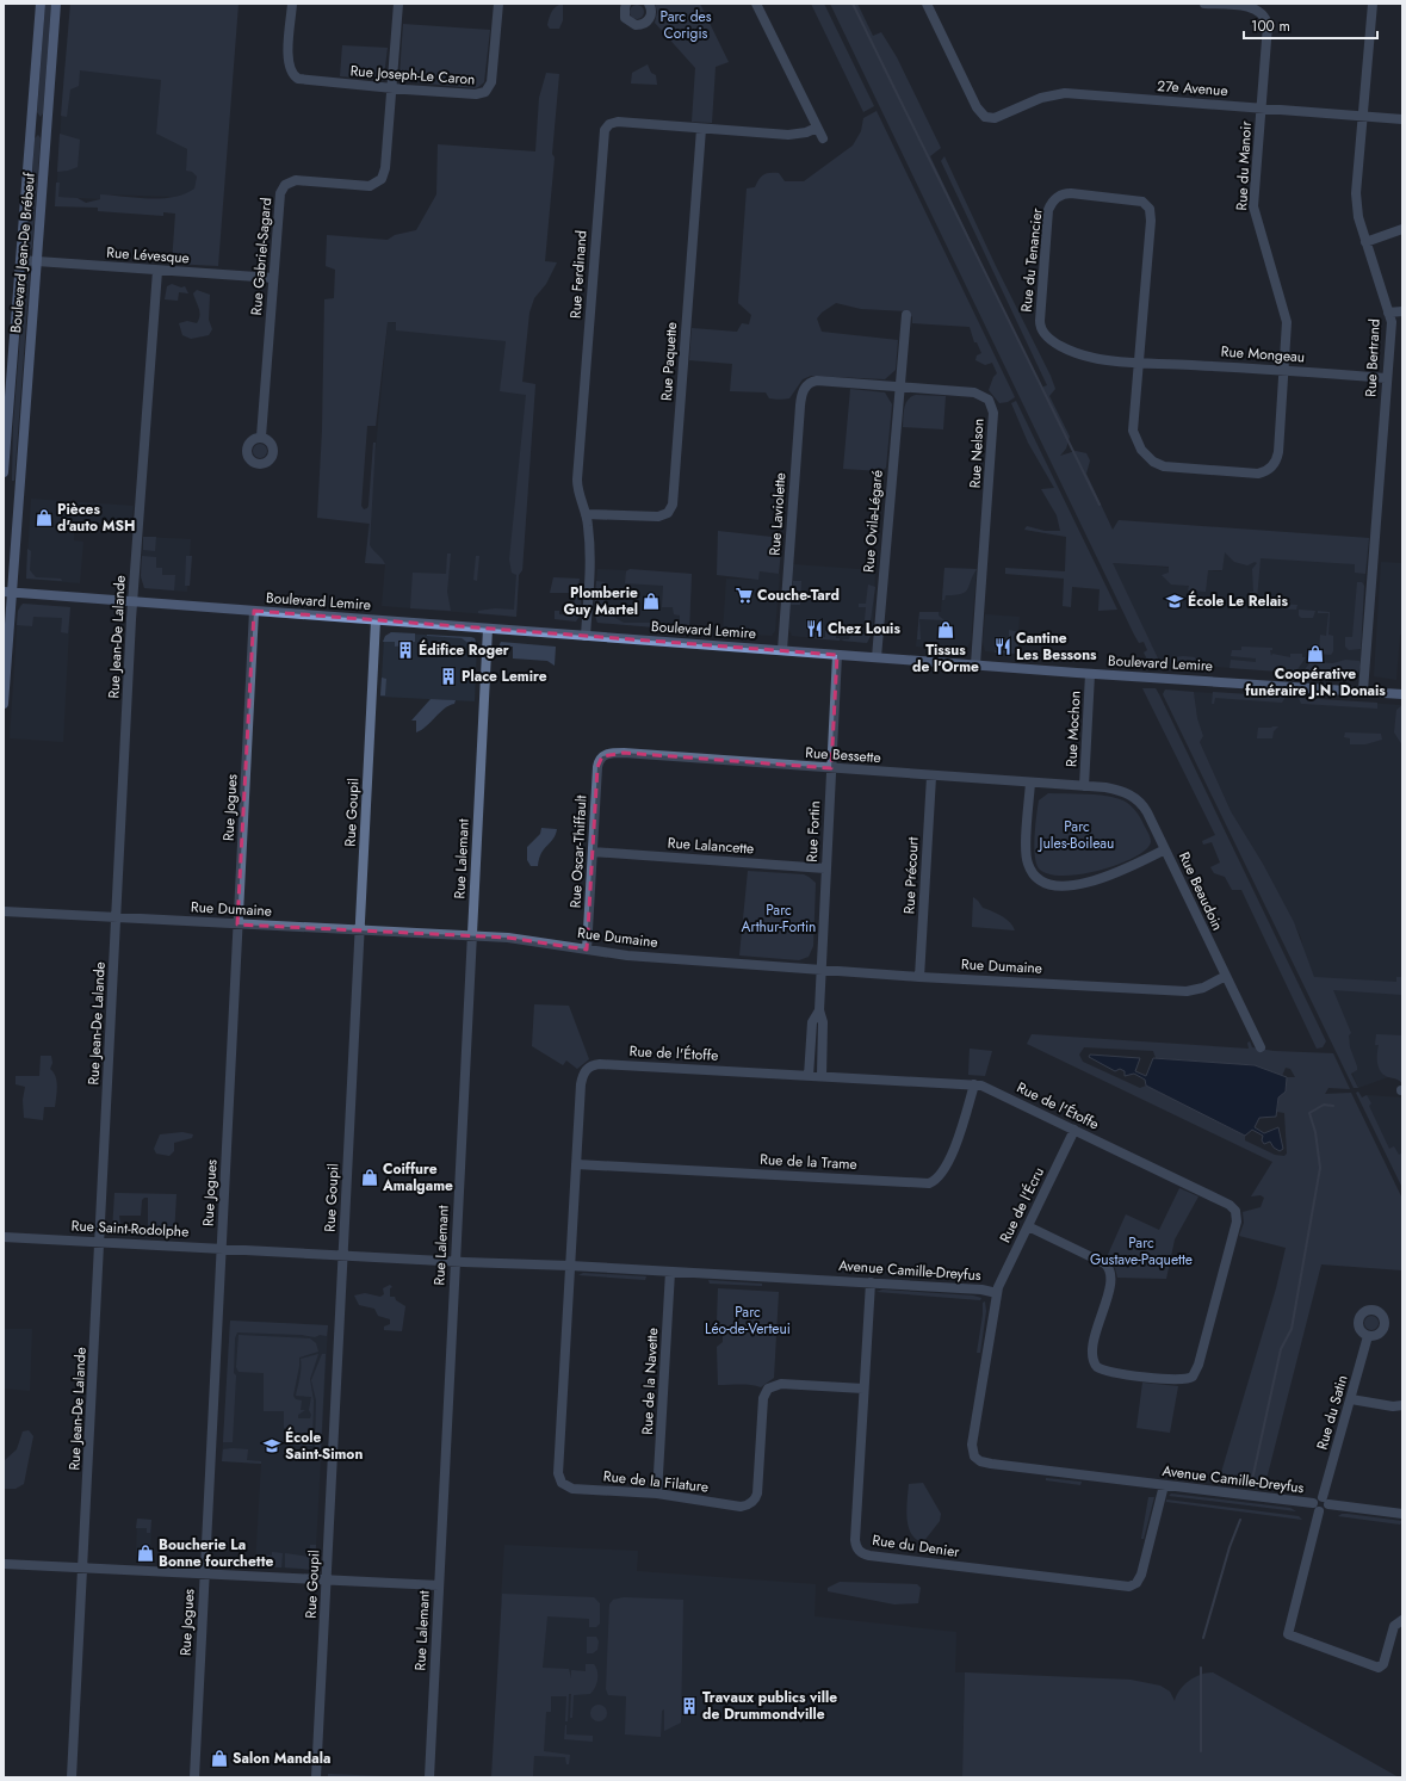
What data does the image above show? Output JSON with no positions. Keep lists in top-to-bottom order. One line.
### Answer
{"streets":{"main road":["Boulevard Jean-De Brébeuf","Boulevard Lemire"],"street":["Rue Joseph-Le Caron","27e Avenue","Rue du Manoir","Rue Lévesque","Rue Gabriel-Sagard","Rue du Tenancier","Rue Ferdinand","Rue Mongeau","Rue Bertrand","Rue Paquette","Rue Nelson","Rue Laviolette","Rue Ovila-Légaré","Rue Jean-De Lalande","Rue Mochon","Rue Bessette","Rue Jogues","Rue Goupil","Rue Fortin","Rue Lalancette","Rue Oscar-Thiffault","Rue Lalemant","Rue Précourt","Rue Beaudoin","Rue Dumaine","Rue de l'Étoffe","Rue de la Trame","Rue de l'Écru","Rue Saint-Rodolphe","Avenue Camille-Dreyfus","Rue de la Navette","Rue du Satin","Rue de la Filature","Rue du Denier"]},"crossings":[["Rue Joseph-Le Caron","Rue Gabriel-Sagard"],["27e Avenue","Rue du Manoir"],["27e Avenue","Rue Bertrand"],["Rue du Manoir","Rue du Tenancier"],["Rue du Manoir","Rue Mongeau"],["Boulevard Jean-De Brébeuf","Rue Lévesque"],["Boulevard Jean-De Brébeuf","Boulevard Lemire"],["Rue Lévesque","Rue Gabriel-Sagard"],["Rue Lévesque","Rue Jean-De Lalande"],["Rue du Tenancier","Rue Mongeau"],["Rue Ferdinand","Rue Paquette"],["Rue Ferdinand","Boulevard Lemire"],["Rue Mongeau","Rue Bertrand"],["Rue Bertrand","Boulevard Lemire"],["Rue Nelson","Rue Laviolette"],["Rue Nelson","Rue Ovila-Légaré"],["Rue Nelson","Boulevard Lemire"],["Rue Laviolette","Boulevard Lemire"],["Rue Ovila-Légaré","Boulevard Lemire"],["Boulevard Lemire","Rue Jean-De Lalande"],["Boulevard Lemire","Rue Mochon"],["Boulevard Lemire","Rue Jogues"],["Boulevard Lemire","Rue Goupil"],["Boulevard Lemire","Rue Fortin"],["Boulevard Lemire","Rue Lalemant"],["Rue Jean-De Lalande","Rue Dumaine"],["Rue Jean-De Lalande","Rue Saint-Rodolphe"],["Rue Mochon","Rue Bessette"],["Rue Mochon","Rue Beaudoin"],["Rue Bessette","Rue Fortin"],["Rue Bessette","Rue Oscar-Thiffault"],["Rue Bessette","Rue Précourt"],["Rue Bessette","Rue Beaudoin"],["Rue Jogues","Rue Dumaine"],["Rue Jogues","Rue Saint-Rodolphe"],["Rue Goupil","Rue Dumaine"],["Rue Goupil","Rue Saint-Rodolphe"],["Rue Fortin","Rue Lalancette"],["Rue Fortin","Rue Dumaine"],["Rue Fortin","Rue de l'Étoffe"],["Rue Lalancette","Rue Oscar-Thiffault"],["Rue Oscar-Thiffault","Rue Dumaine"],["Rue Lalemant","Rue Dumaine"],["Rue Lalemant","Rue Saint-Rodolphe"],["Rue Lalemant","Avenue Camille-Dreyfus"],["Rue Précourt","Rue Dumaine"],["Rue Beaudoin","Rue Dumaine"],["Rue de l'Étoffe","Rue de la Trame"],["Rue de l'Étoffe","Rue de l'Écru"],["Rue de l'Étoffe","Avenue Camille-Dreyfus"],["Rue de l'Étoffe","Rue de la Filature"],["Rue de l'Écru","Avenue Camille-Dreyfus"],["Rue Saint-Rodolphe","Avenue Camille-Dreyfus"],["Avenue Camille-Dreyfus","Rue de la Navette"],["Avenue Camille-Dreyfus","Rue de la Filature"],["Avenue Camille-Dreyfus","Rue du Denier"],["Rue de la Navette","Rue de la Filature"],["Rue de la Filature","Rue du Denier"]],"parks":["Parc des Corigis","Parc Jules-Boileau","Parc Arthur-Fortin","Parc Gustave-Paquette","Parc Léo-de-Verteui"],"places":{"shop":["Pièces d'auto MSH","Plomberie Guy Martel","Tissus de l'Orme","Coopérative funéraire J.N. Donais","Coiffure Amalgame","Boucherie La Bonne fourchette","Salon Mandala"],"supermarket":["Couche-Tard"],"school or university":["École Le Relais","École Saint-Simon"],"restaurant":["Chez Louis","Cantine Les Bessons"],"building":["Édifice Roger","Place Lemire","Travaux publics ville de Drummondville"]},"scale_bar":"100 m"}
